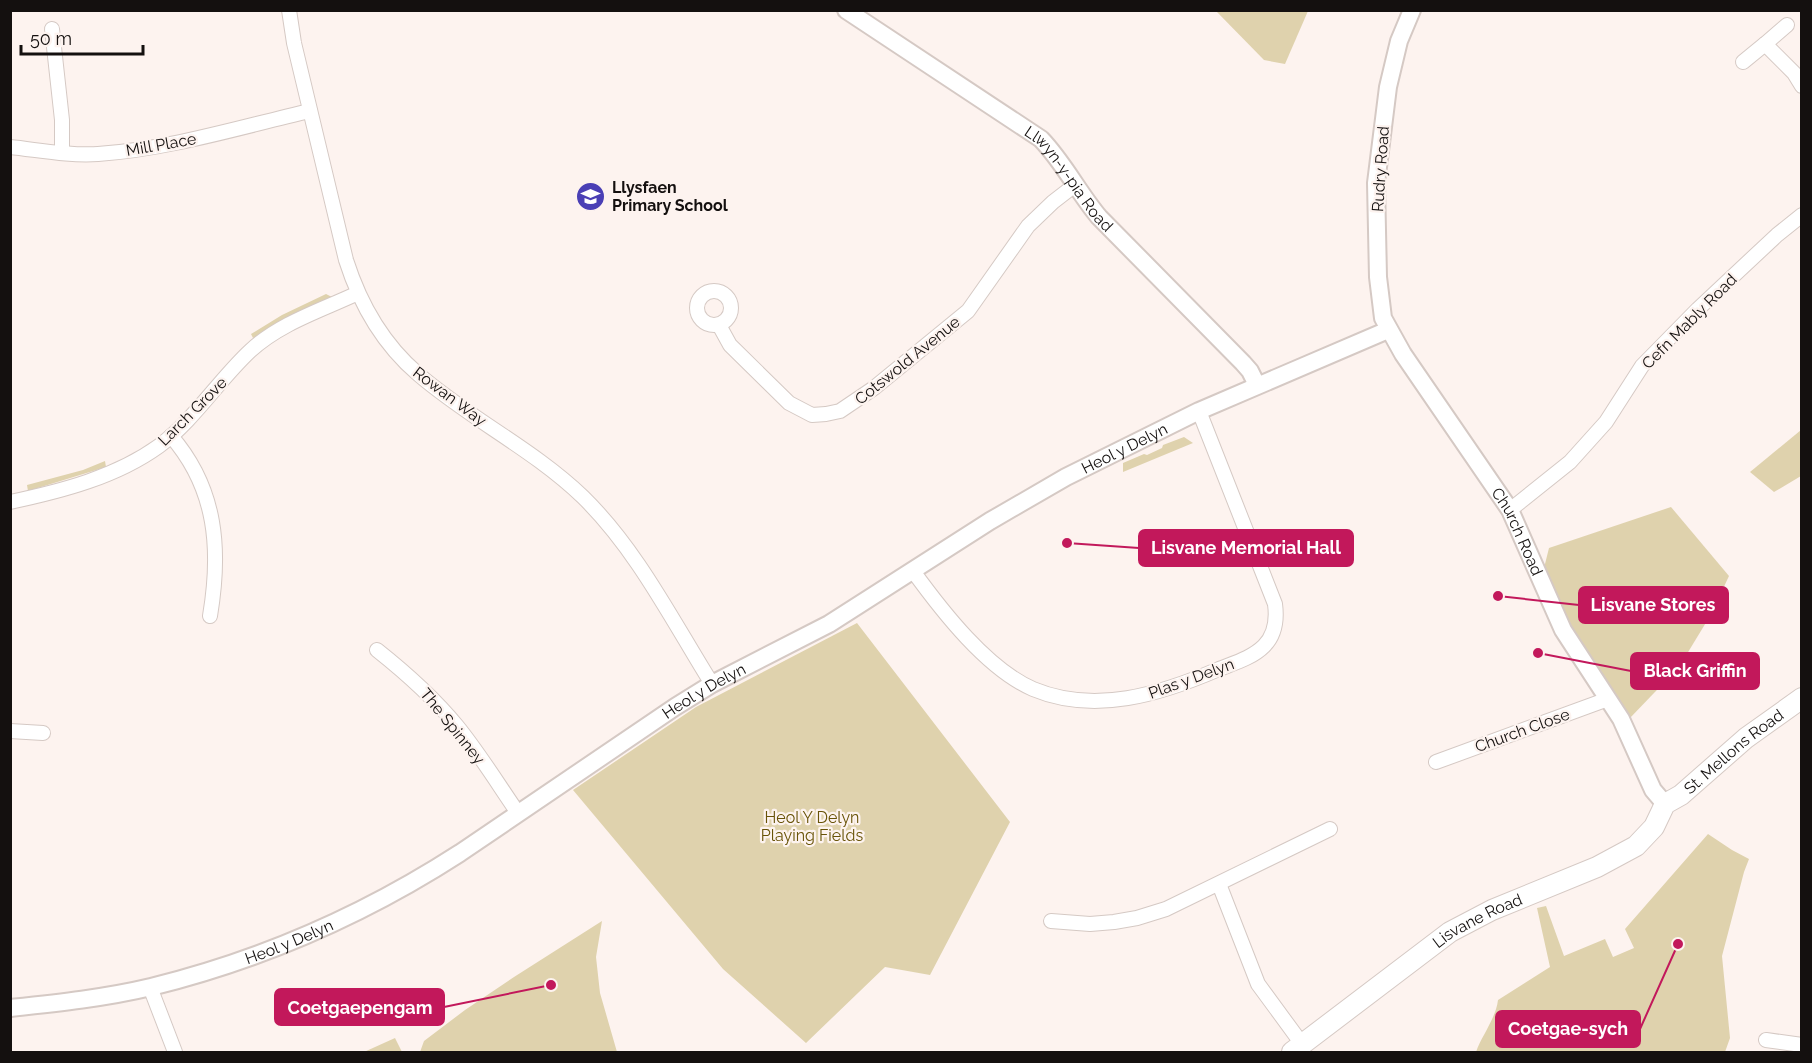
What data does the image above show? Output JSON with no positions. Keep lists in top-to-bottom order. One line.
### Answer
{"streets":{"main road":["St. Mellons Road","Lisvane Road"],"street":["Mill Place","Rudry Road","Llwyn-y-pia Road","Cefn Mably Road","Cotswold Avenue","Rowan Way","Larch Grove","Heol y Delyn","Church Road","Plas y Delyn","The Spinney","Church Close"]},"crossings":[["Mill Place","Rowan Way"],["Rudry Road","Heol y Delyn"],["Rudry Road","Church Road"],["Llwyn-y-pia Road","Cotswold Avenue"],["Llwyn-y-pia Road","Heol y Delyn"],["Cefn Mably Road","Church Road"],["Rowan Way","Larch Grove"],["Rowan Way","Heol y Delyn"],["Heol y Delyn","Church Road"],["Heol y Delyn","Plas y Delyn"],["Heol y Delyn","The Spinney"],["Church Road","Church Close"],["Church Road","St. Mellons Road"],["Church Road","Lisvane Road"],["St. Mellons Road","Lisvane Road"]],"parks":["Heol Y Delyn Playing Fields"],"places":{"school or university":["Llysfaen Primary School"],"other":["Lisvane Memorial Hall","Lisvane Stores","Black Griffin","Coetgae-sych","Coetgaepengam"]},"scale_bar":"50 m"}
